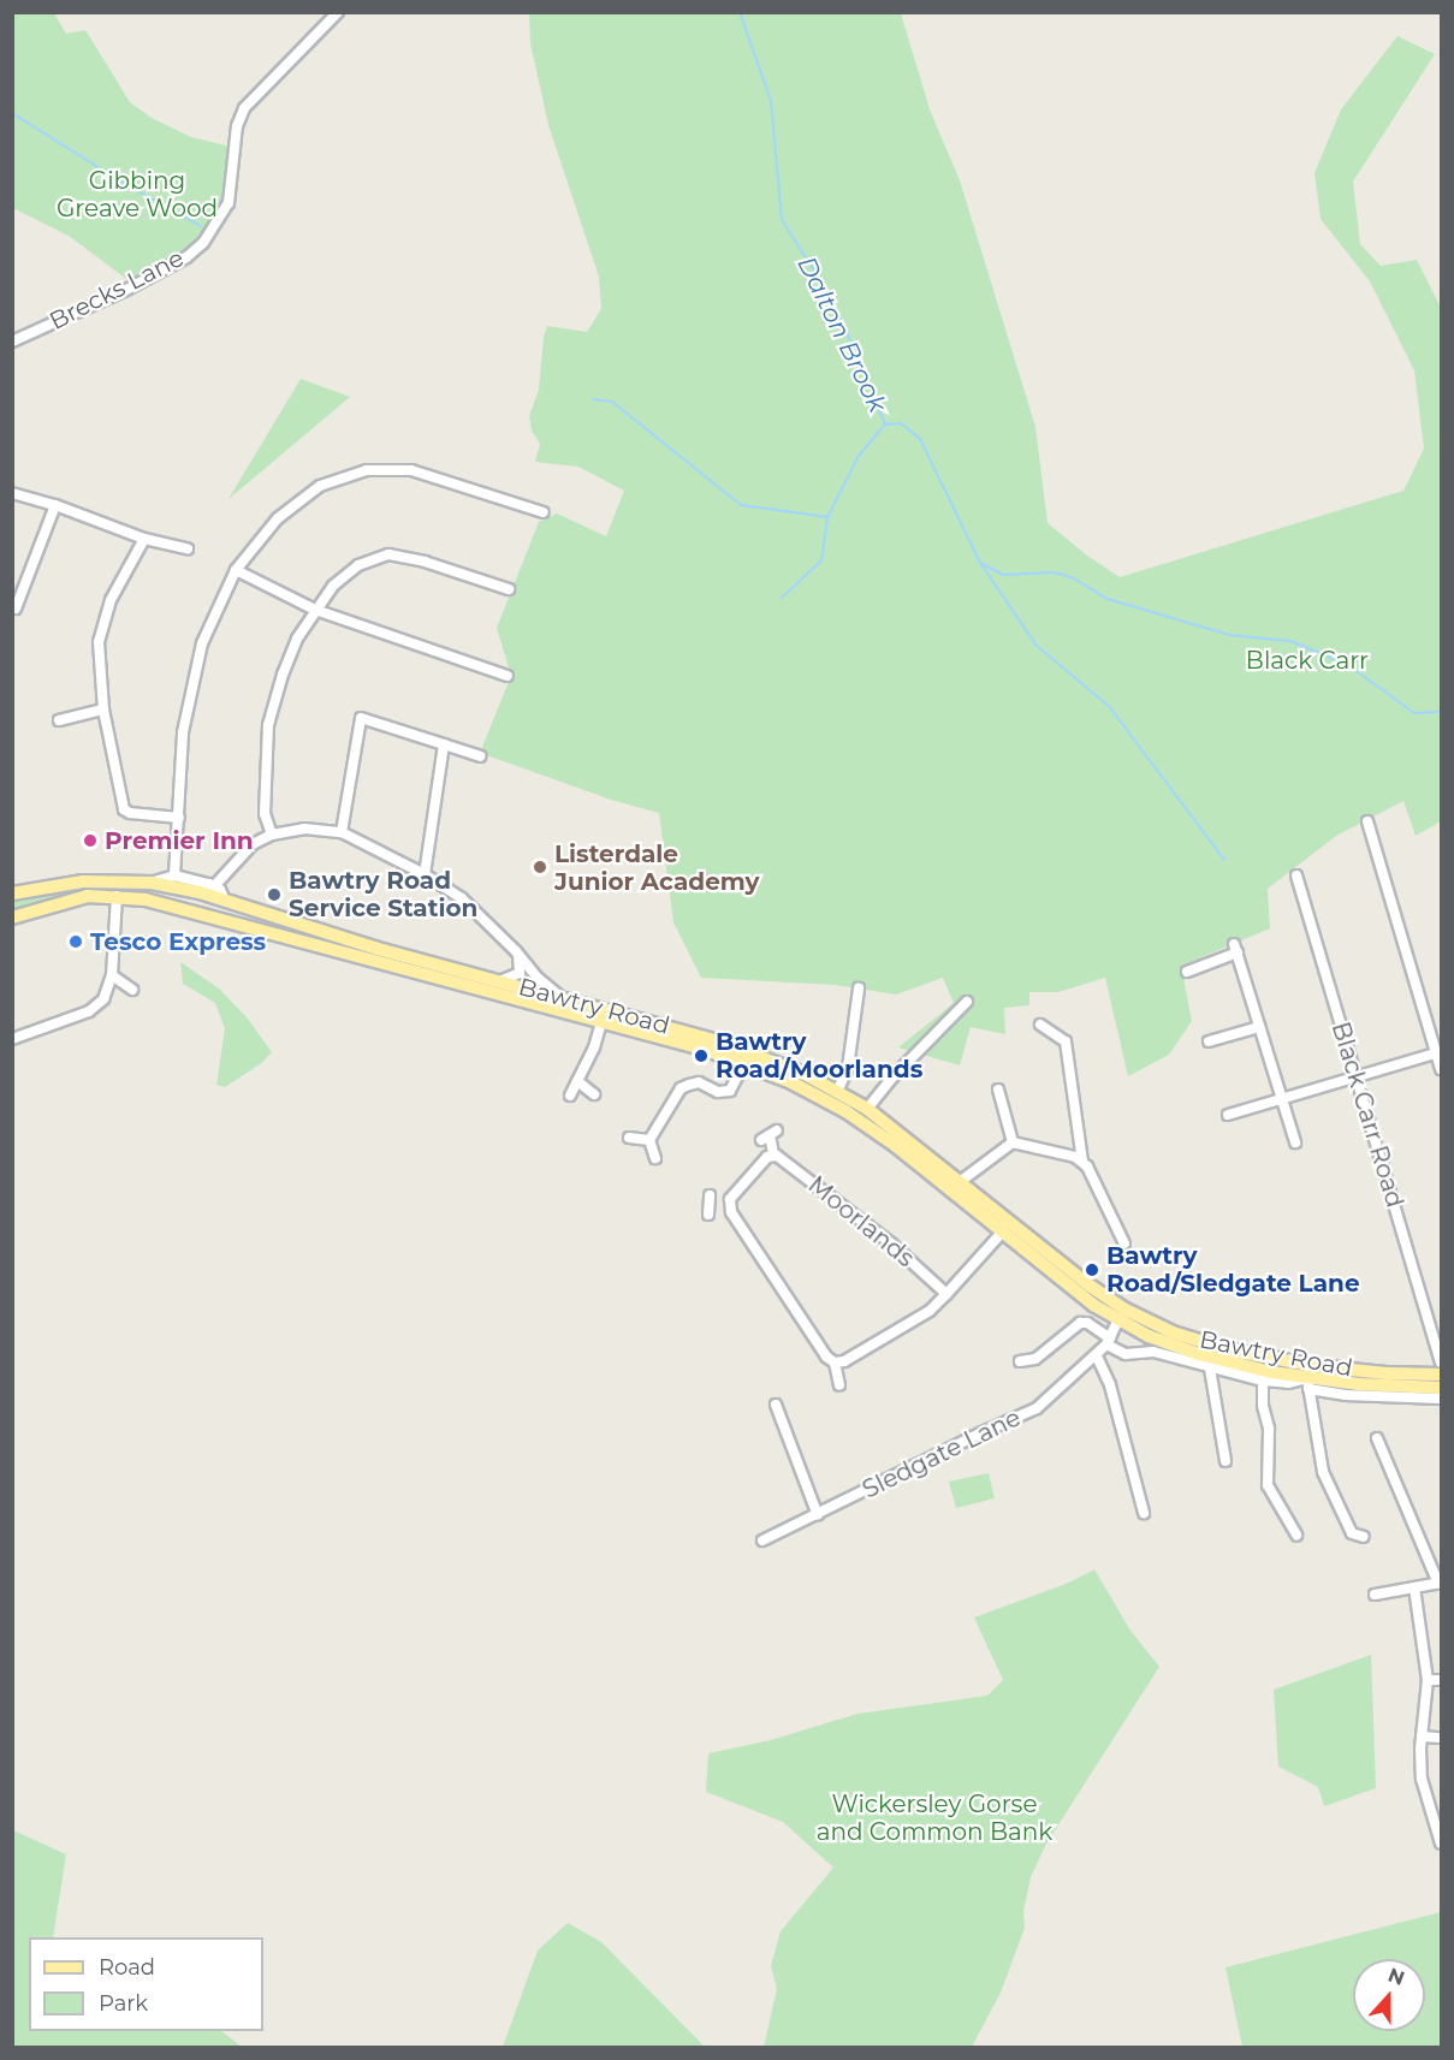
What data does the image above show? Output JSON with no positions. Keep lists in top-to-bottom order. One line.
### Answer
{"streets":{"main road":["Bawtry Road"],"street":["Brecks Lane","Black Carr Road","Moorlands","Sledgate Lane"]},"crossings":[["Bawtry Road","Black Carr Road"],["Bawtry Road","Sledgate Lane"]],"water":["Dalton Brook"],"parks":["Gibbing Greave Wood","Black Carr","Wickersley Gorse and Common Bank"],"places":["Premier Inn","Listerdale Junior Academy","Bawtry Road Service Station","Tesco Express","Bawtry Road/Moorlands","Bawtry Road/Sledgate Lane"],"legend":["Road","Park"],"north":"top"}
